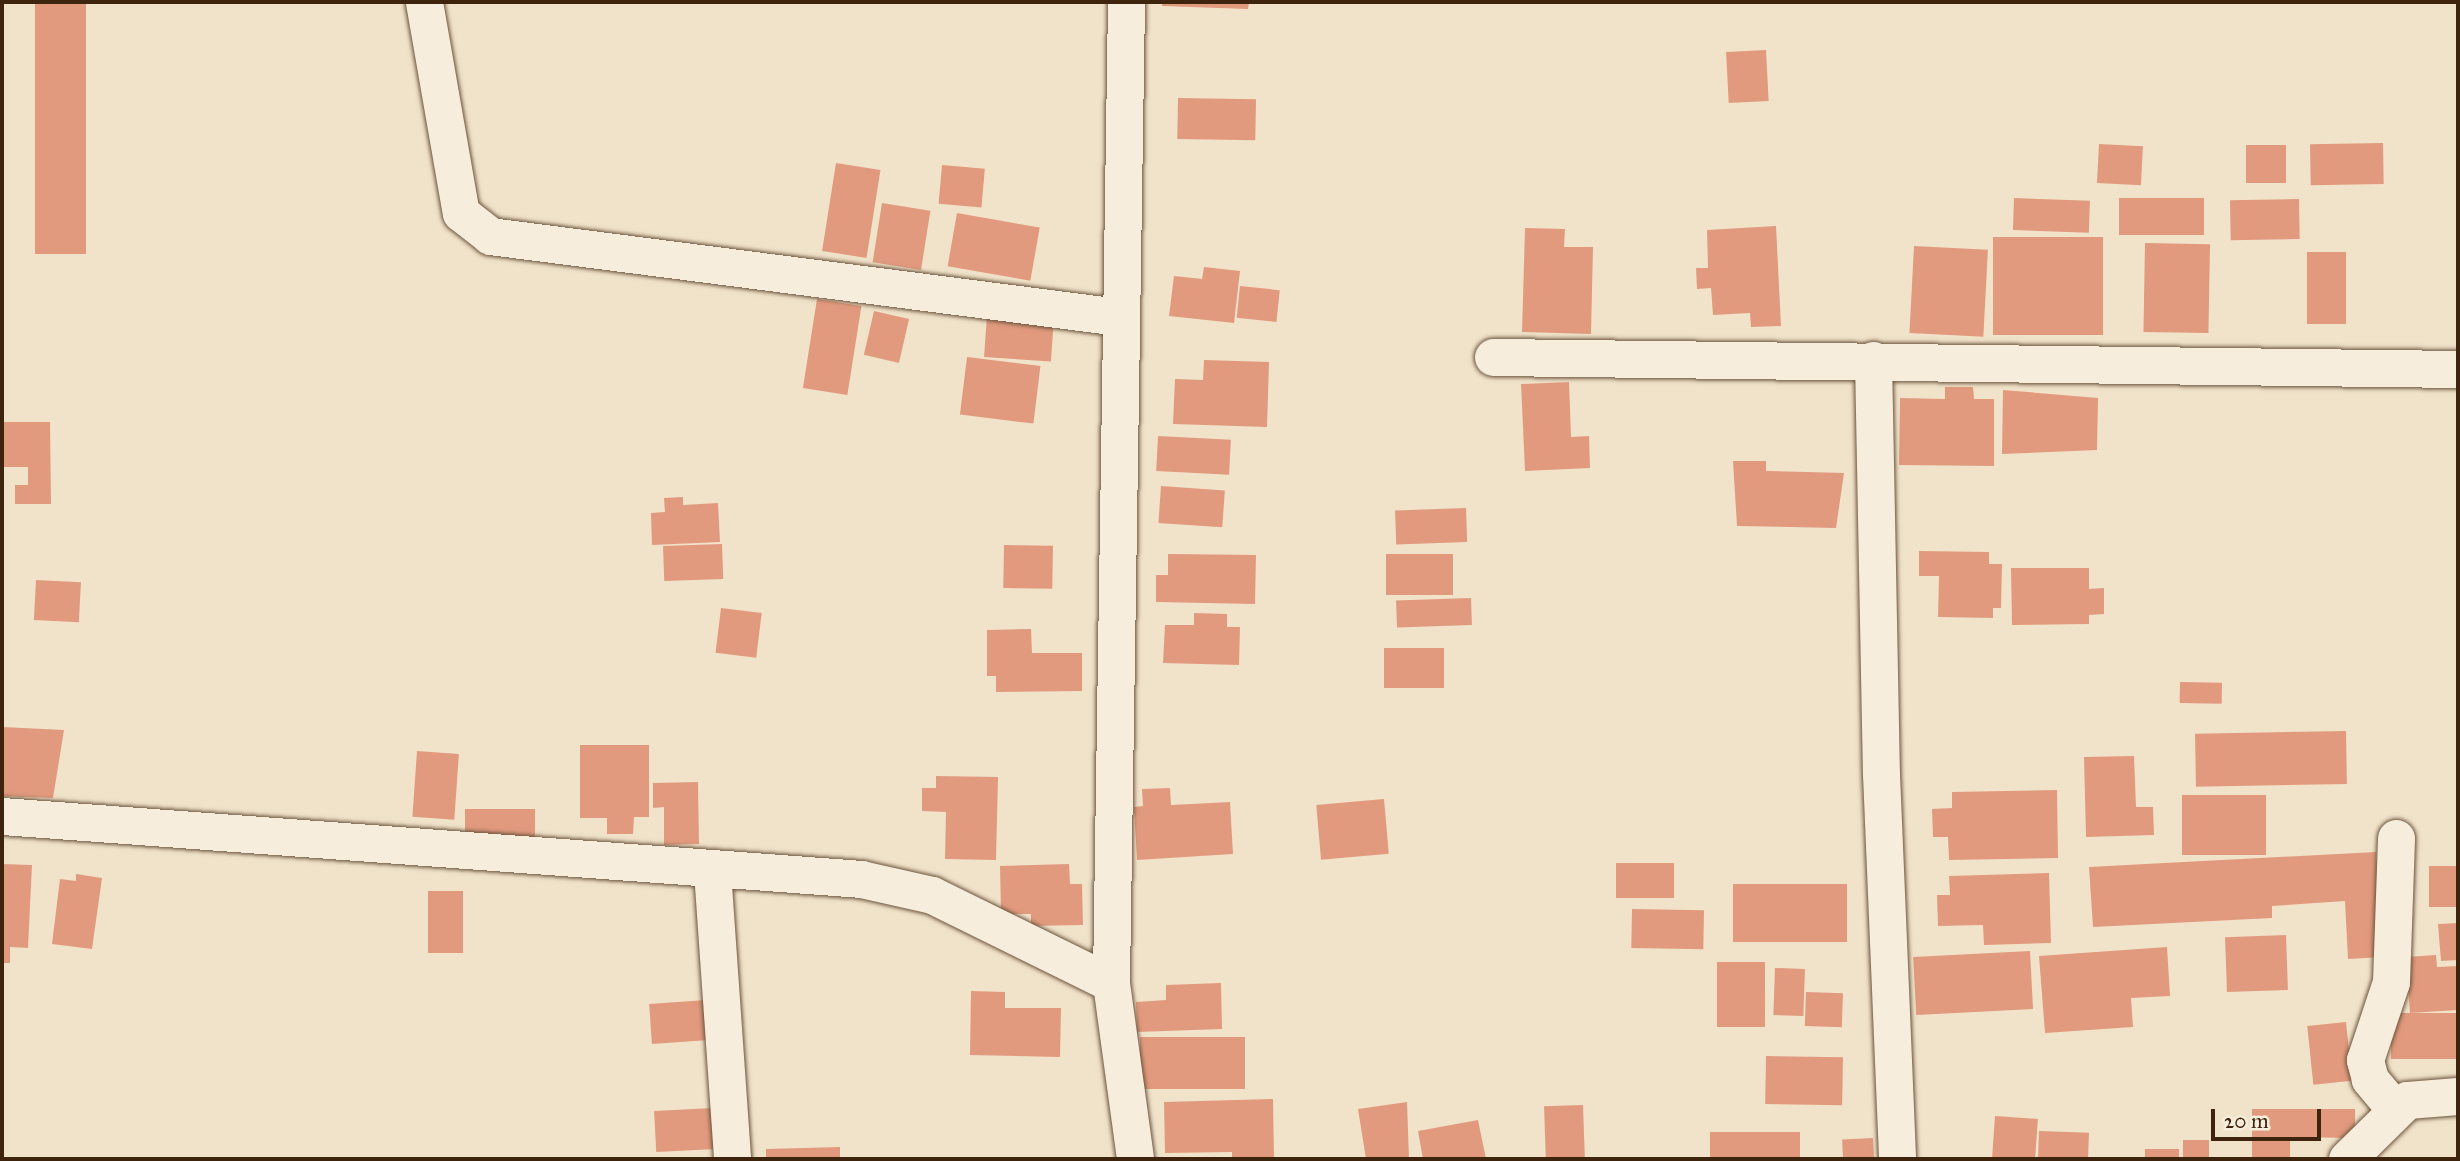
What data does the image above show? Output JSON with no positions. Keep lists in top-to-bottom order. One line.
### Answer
{"scale_bar":"20 m"}
